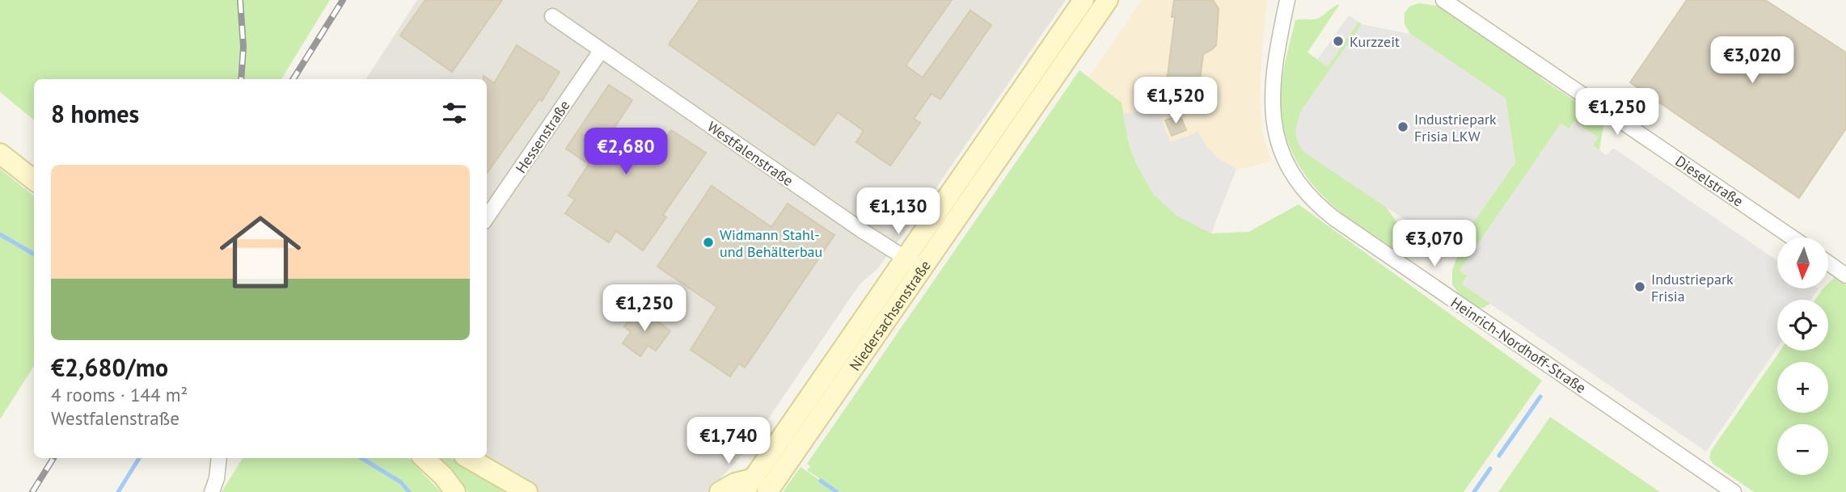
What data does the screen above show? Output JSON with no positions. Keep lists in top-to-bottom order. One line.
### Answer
{"streets":{"main road":["Niedersachsenstraße"],"street":["Hessenstraße","Westfalenstraße","Dieselstraße","Heinrich-Nordhoff-Straße"]},"crossings":[["Hessenstraße","Westfalenstraße"],["Westfalenstraße","Niedersachsenstraße"]],"places":["Kurzzeit","Industriepark Frisia LKW","Widmann Stahl- und Behälterbau","Industriepark Frisia"],"north":"bottom","page":{"price":["€3,020","€1,520","€1,250","€2,680","€1,130","€3,070","€1,250","€1,740"],"heading":"8 homes","list":[{"name":"€2,680/mo","note":"4 rooms · 144 m² · Westfalenstraße"}],"map_buttons":["+","−"]}}
